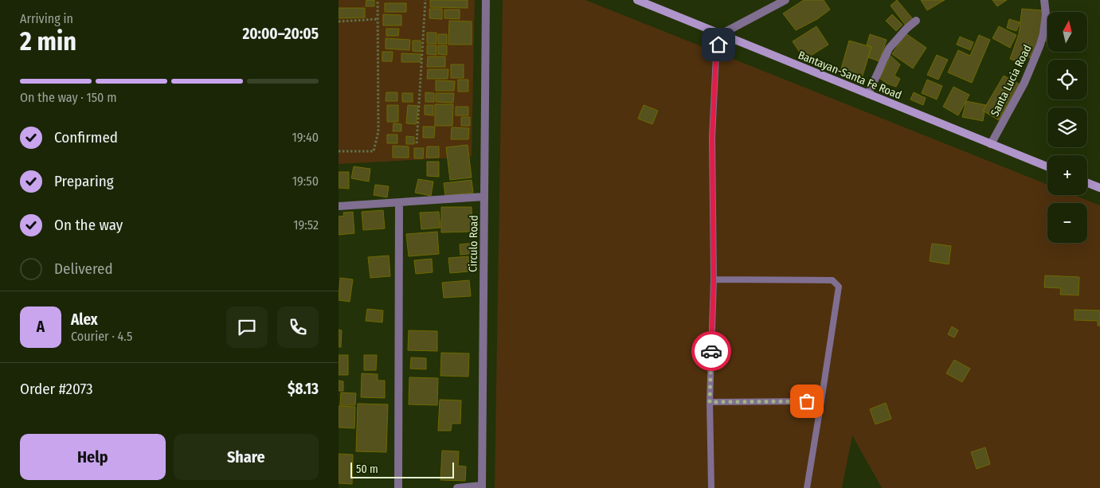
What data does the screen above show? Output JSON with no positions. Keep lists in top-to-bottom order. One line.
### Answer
{"streets":{"main road":["Bantayan-Santa Fe Road"],"street":["Santa Lucia Road","Circulo Road"]},"crossings":[["Bantayan-Santa Fe Road","Santa Lucia Road"]],"scale_bar":"50 m","north":"top","page":{"heading":["2 min","Arriving in","20:00–20:05"],"panel":["Alex","Courier · 4.5","Order #2073","$8.13"],"map_buttons":["+","−"],"bar":"On the way · 150 m","list":[["Confirmed","19:40"],["Preparing","19:50"],["On the way","19:52"],"Delivered"],"round":"A","buttons":["Help","Share"],"scale":"50 m"}}
